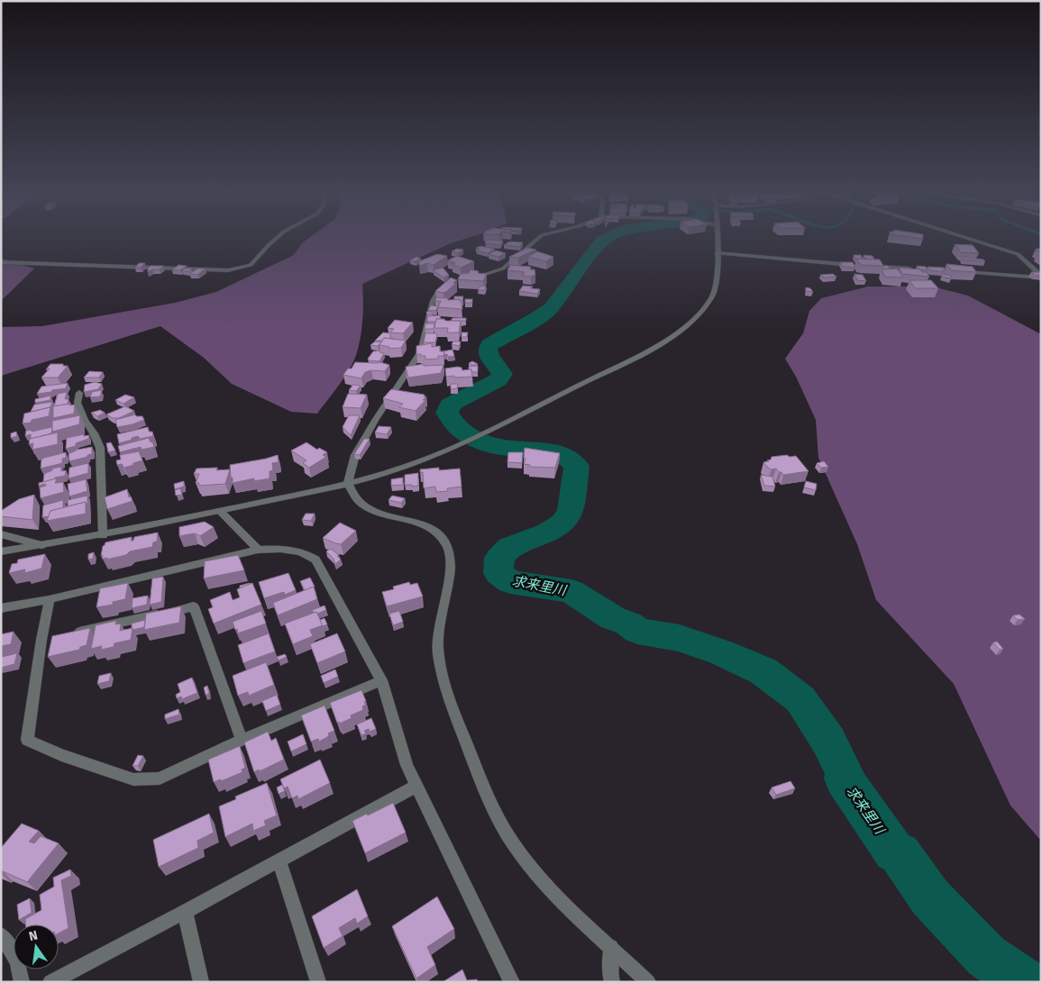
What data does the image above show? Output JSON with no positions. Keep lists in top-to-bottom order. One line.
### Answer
{"water":["求来里川"],"north":"top"}
